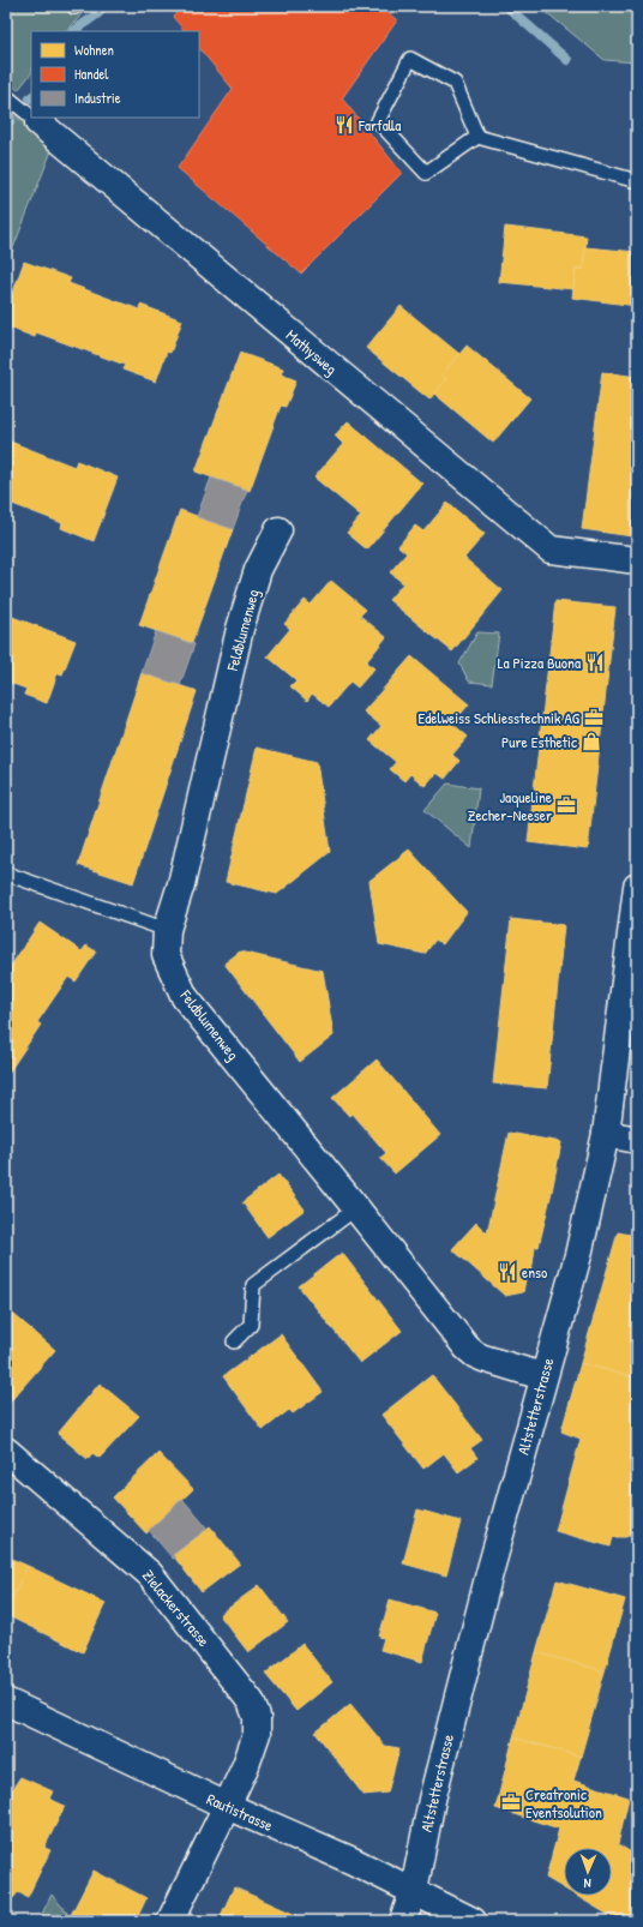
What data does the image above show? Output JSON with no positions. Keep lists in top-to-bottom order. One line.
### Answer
{"streets":{"street":["Mathysweg","Feldblumenweg","Altstetterstrasse","Zielackerstrasse","Rautistrasse"]},"crossings":[["Feldblumenweg","Altstetterstrasse"],["Altstetterstrasse","Rautistrasse"],["Zielackerstrasse","Rautistrasse"]],"places":{"restaurant":["Farfalla","La Pizza Buona","enso"],"office":["Edelweiss Schliesstechnik AG","Jaqueline Zecher-Neeser","Creatronic Eventsolution"],"shop":["Pure Esthetic"]},"legend":["Wohnen","Handel","Industrie"],"north":"bottom"}
